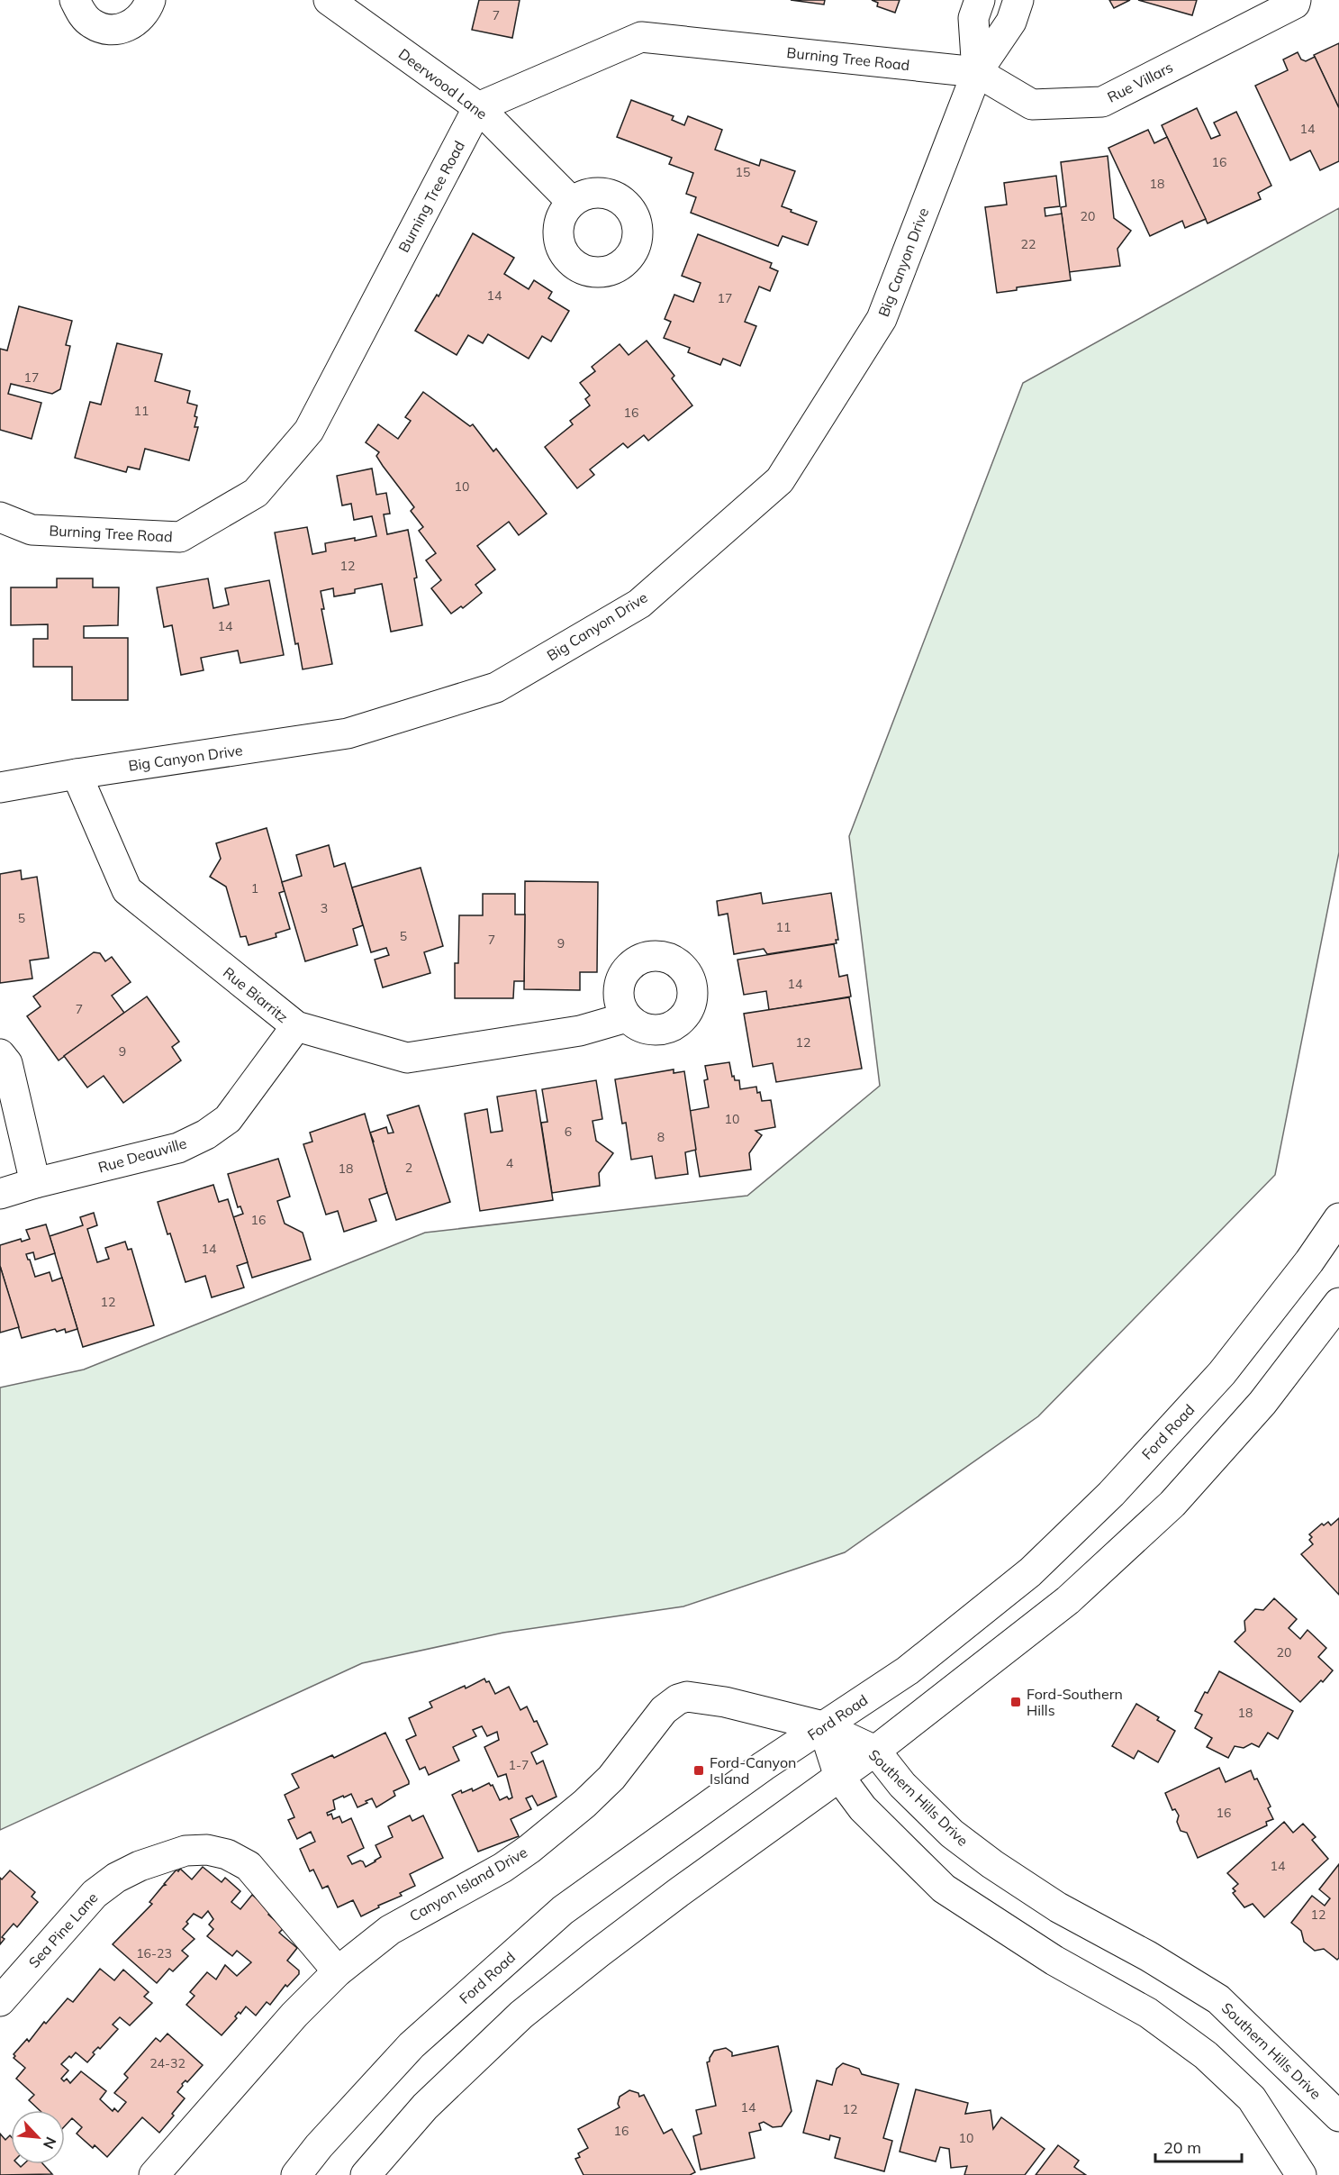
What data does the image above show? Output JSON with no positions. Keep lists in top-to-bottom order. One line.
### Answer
{"streets":{"street":["Burning Tree Road","Rue Villars","Deerwood Lane","Big Canyon Drive","Rue Biarritz","Rue Deauville","Ford Road","Southern Hills Drive","Canyon Island Drive","Sea Pine Lane"]},"crossings":[["Burning Tree Road","Rue Villars"],["Burning Tree Road","Deerwood Lane"],["Burning Tree Road","Big Canyon Drive"],["Rue Villars","Big Canyon Drive"],["Big Canyon Drive","Rue Biarritz"],["Rue Biarritz","Rue Deauville"],["Ford Road","Southern Hills Drive"],["Ford Road","Canyon Island Drive"],["Southern Hills Drive","Canyon Island Drive"],["Canyon Island Drive","Sea Pine Lane"]],"places":{"transit":["Ford-Southern Hills","Ford-Canyon Island"]},"house_numbers":["7","14","16","15","18","20","22","14","17","17","11","16","10","12","14","1","3","5","11","5","7","9","14","7","12","9","10","6","8","4","2","18","16","14","12","20","18","1-7","16","14","12","16-23","24-32","14","12","16","10"],"scale_bar":"20 m","north":"bottom right"}
